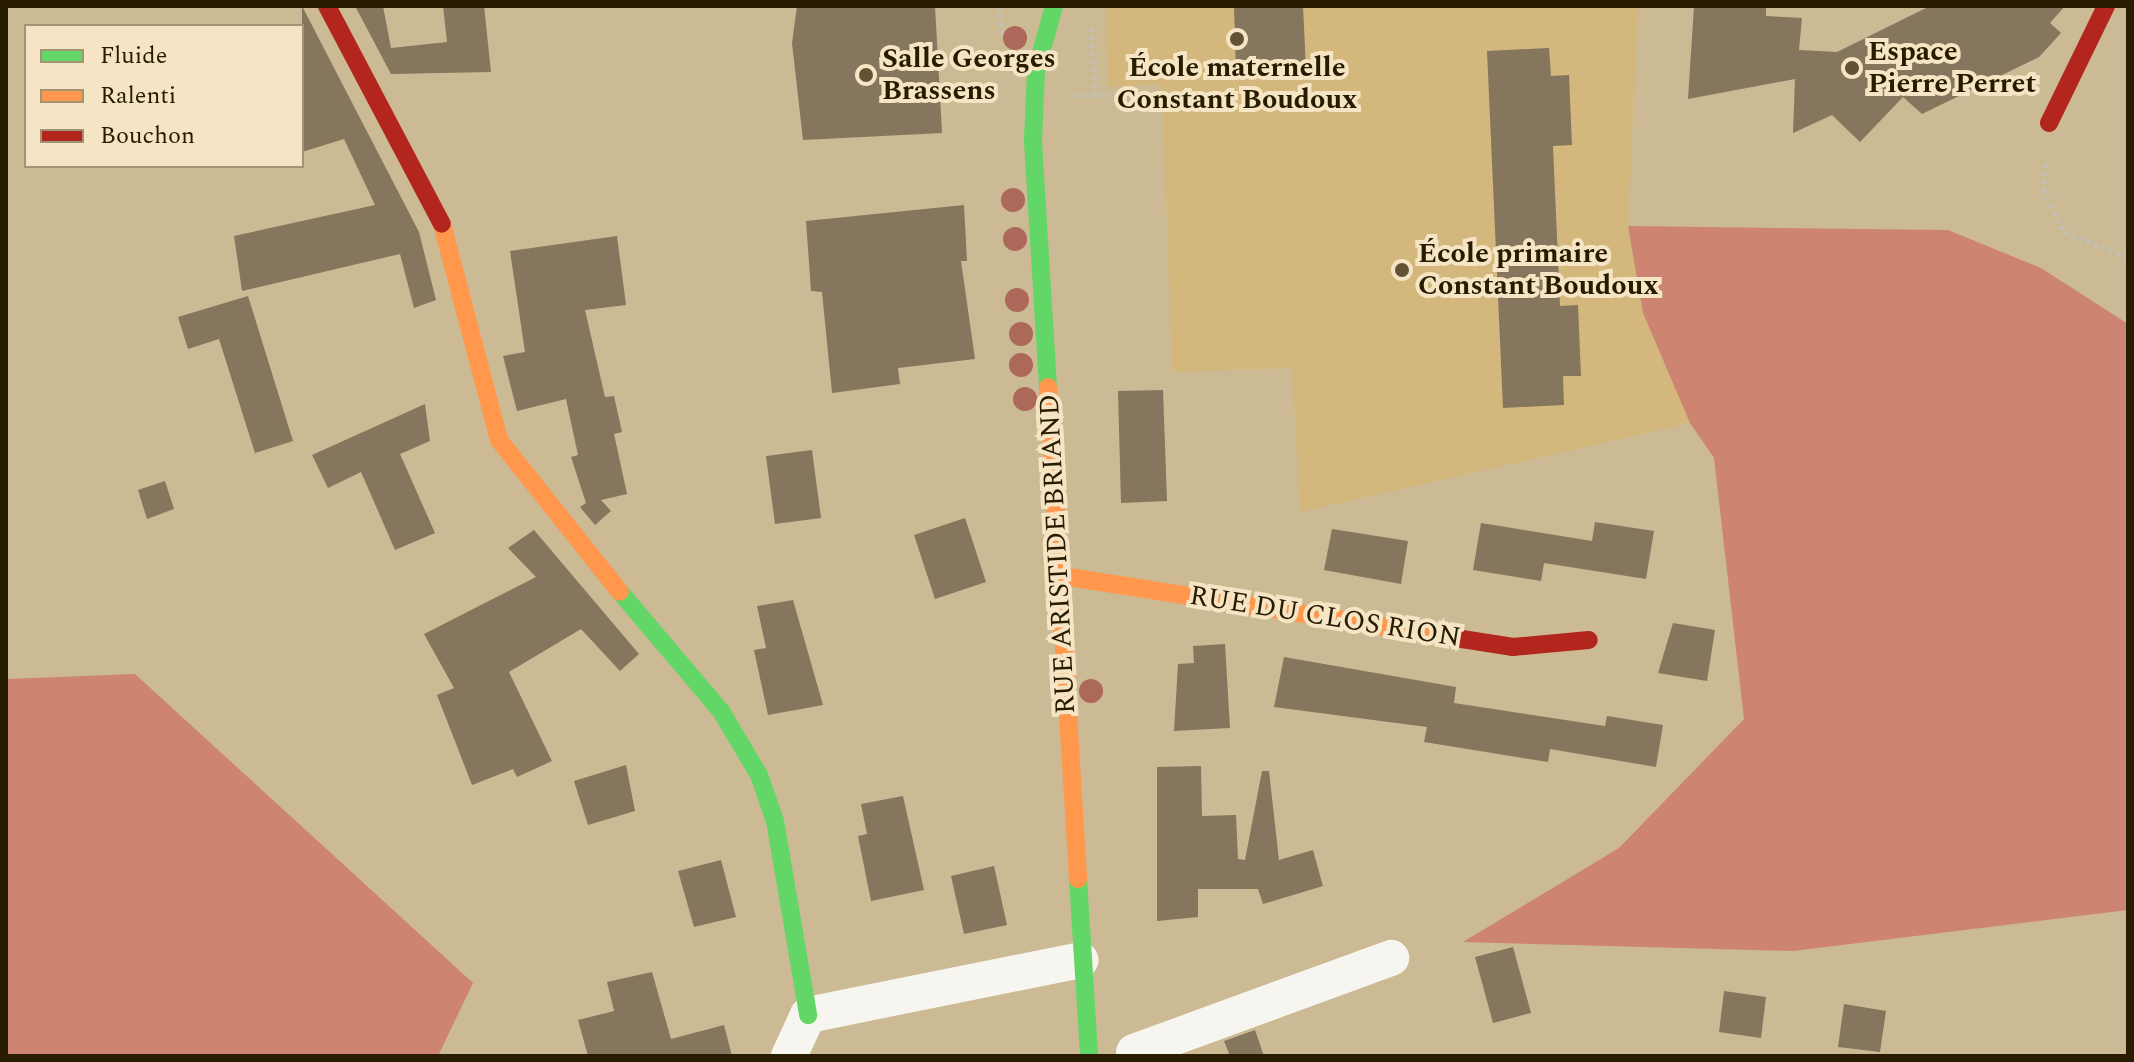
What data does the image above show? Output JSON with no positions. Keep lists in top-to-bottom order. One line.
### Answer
{"streets":{"street":["RUE ARISTIDE BRIAND","RUE DU CLOS RION"]},"crossings":[["RUE ARISTIDE BRIAND","RUE DU CLOS RION"]],"places":["École maternelle Constant Boudoux","Espace Pierre Perret","Salle Georges Brassens","École primaire Constant Boudoux"],"legend":["Fluide","Ralenti","Bouchon"]}
